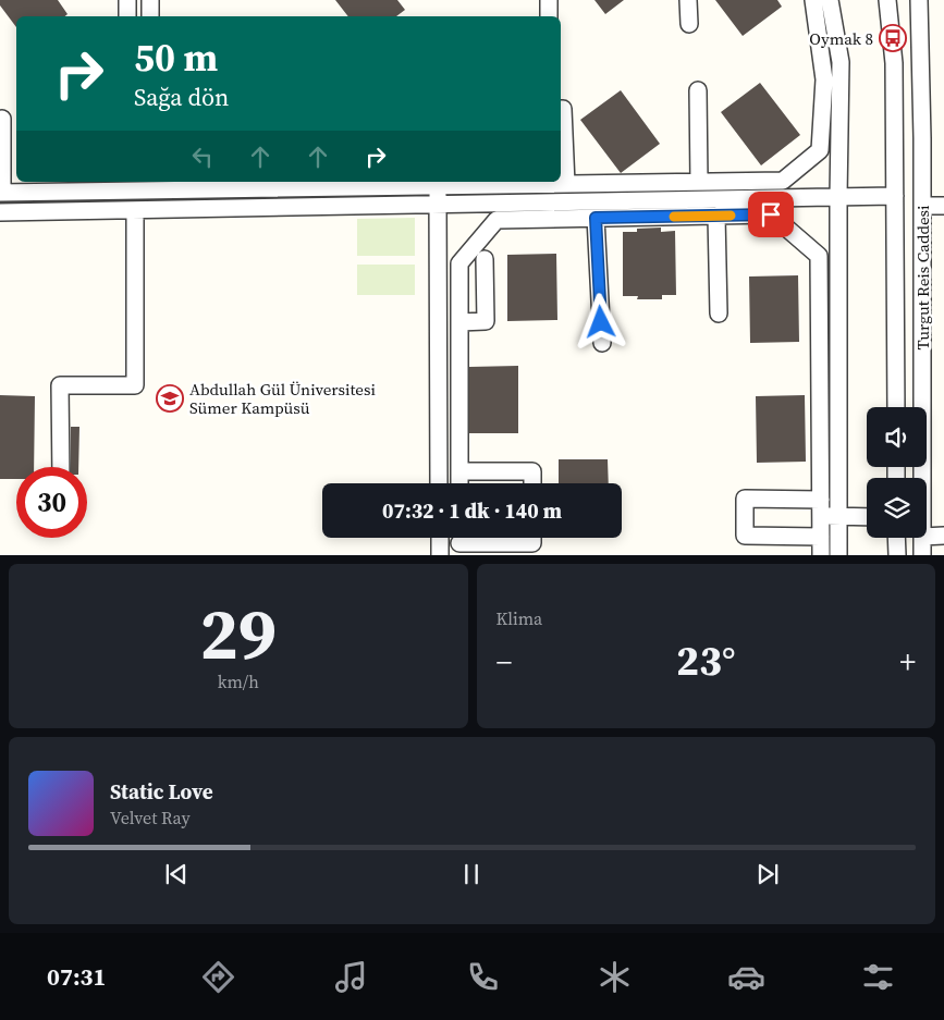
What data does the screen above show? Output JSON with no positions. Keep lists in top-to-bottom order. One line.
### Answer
{"streets":{"street":["Turgut Reis Caddesi"]},"places":{"bus stop":["Oymak 8"],"school or university":["Abdullah Gül Üniversitesi Sümer Kampüsü"]},"page":{"turn":["50 m","Sağa dön"],"limit":"30","trip":"07:32 · 1 dk · 140 m","tile":[["29","km/h"],"Klima"],"heat":["−","23°","+"],"song":["Static Love","Velvet Ray"],"tabs":"07:31"}}
